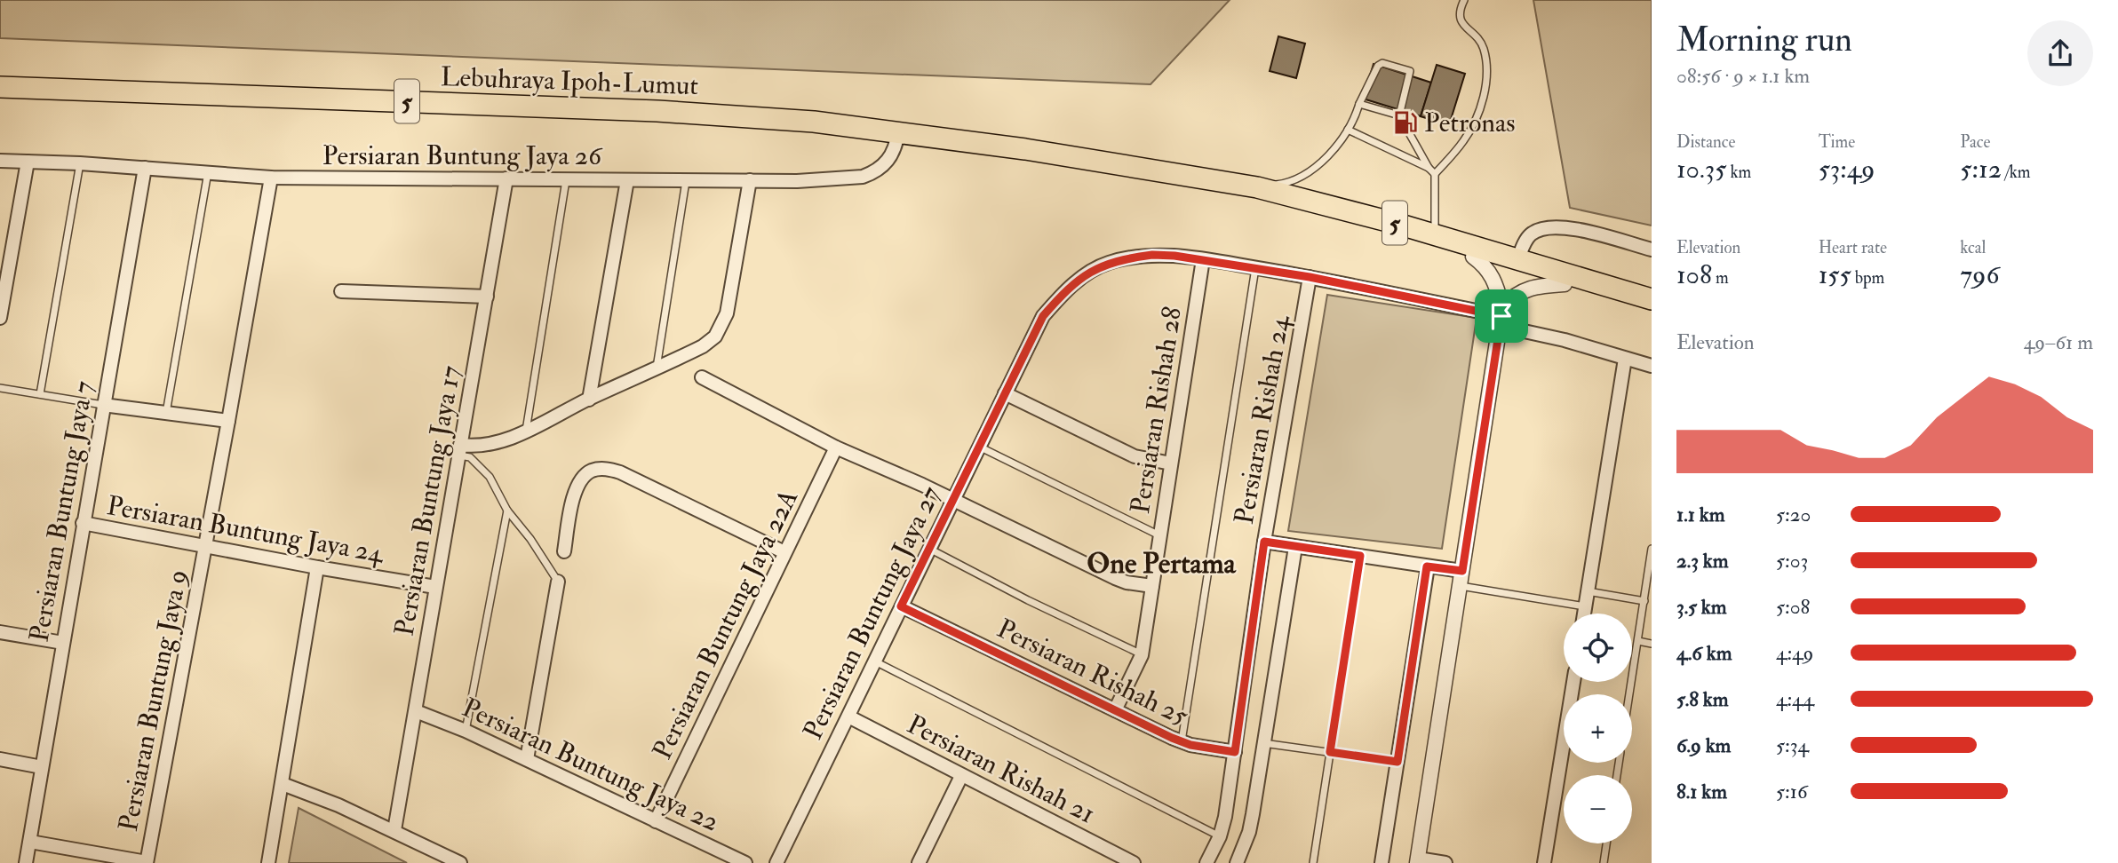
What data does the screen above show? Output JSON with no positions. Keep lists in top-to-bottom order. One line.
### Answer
{"streets":{"highway":["Lebuhraya Ipoh-Lumut","5"],"street":["Persiaran Buntung Jaya 26","Persiaran Rishah 28","Persiaran Rishah 24","Persiaran Buntung Jaya 17","Persiaran Buntung Jaya 7","Persiaran Buntung Jaya 24","Persiaran Buntung Jaya 27","Persiaran Buntung Jaya 22A","Persiaran Rishah 25","Persiaran Buntung Jaya 9","Persiaran Buntung Jaya 22","Persiaran Rishah 21"]},"crossings":[["Lebuhraya Ipoh-Lumut","Persiaran Buntung Jaya 26"],["Persiaran Buntung Jaya 26","Persiaran Buntung Jaya 17"],["Persiaran Buntung Jaya 26","Persiaran Buntung Jaya 7"],["Persiaran Buntung Jaya 26","Persiaran Buntung Jaya 9"],["Persiaran Rishah 28","Persiaran Buntung Jaya 27"],["Persiaran Rishah 28","Persiaran Rishah 25"],["Persiaran Rishah 24","Persiaran Buntung Jaya 27"],["Persiaran Rishah 24","Persiaran Rishah 25"],["Persiaran Buntung Jaya 17","Persiaran Buntung Jaya 24"],["Persiaran Buntung Jaya 17","Persiaran Buntung Jaya 22"],["Persiaran Buntung Jaya 7","Persiaran Buntung Jaya 24"],["Persiaran Buntung Jaya 24","Persiaran Buntung Jaya 9"],["Persiaran Buntung Jaya 27","Persiaran Rishah 25"],["Persiaran Buntung Jaya 27","Persiaran Rishah 21"],["Persiaran Buntung Jaya 22A","Persiaran Buntung Jaya 22"]],"districts":["One Pertama"],"places":{"fuel station":["Petronas"]},"page":{"heading":["Morning run","08:56 · 9 × 1.1 km"],"stats":[["Distance","10.35 km"],["Time","53:49"],["Pace","5:12 /km"],["Elevation","108 m"],["Heart rate","155 bpm"],["kcal","796"]],"chart":["Elevation","49–61 m"],"list":[{"name":"1.1 km","note":"5:20"},{"name":"2.3 km","note":"5:03"},{"name":"3.5 km","note":"5:08"},{"name":"4.6 km","note":"4:49"},{"name":"5.8 km","note":"4:44"},{"name":"6.9 km","note":"5:34"},{"name":"8.1 km","note":"5:16"}],"map_buttons":["+","−"]}}
